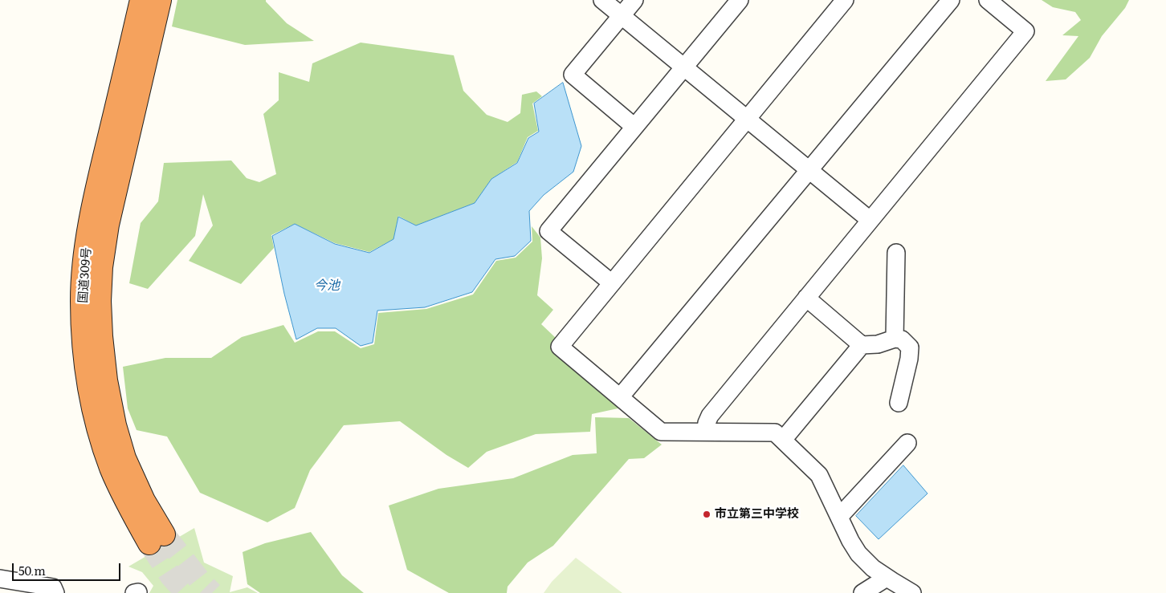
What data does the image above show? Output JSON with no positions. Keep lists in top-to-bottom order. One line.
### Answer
{"streets":{"highway":["国道309号"]},"water":["今池"],"places":["市立第三中学校"],"scale_bar":"50 m"}
